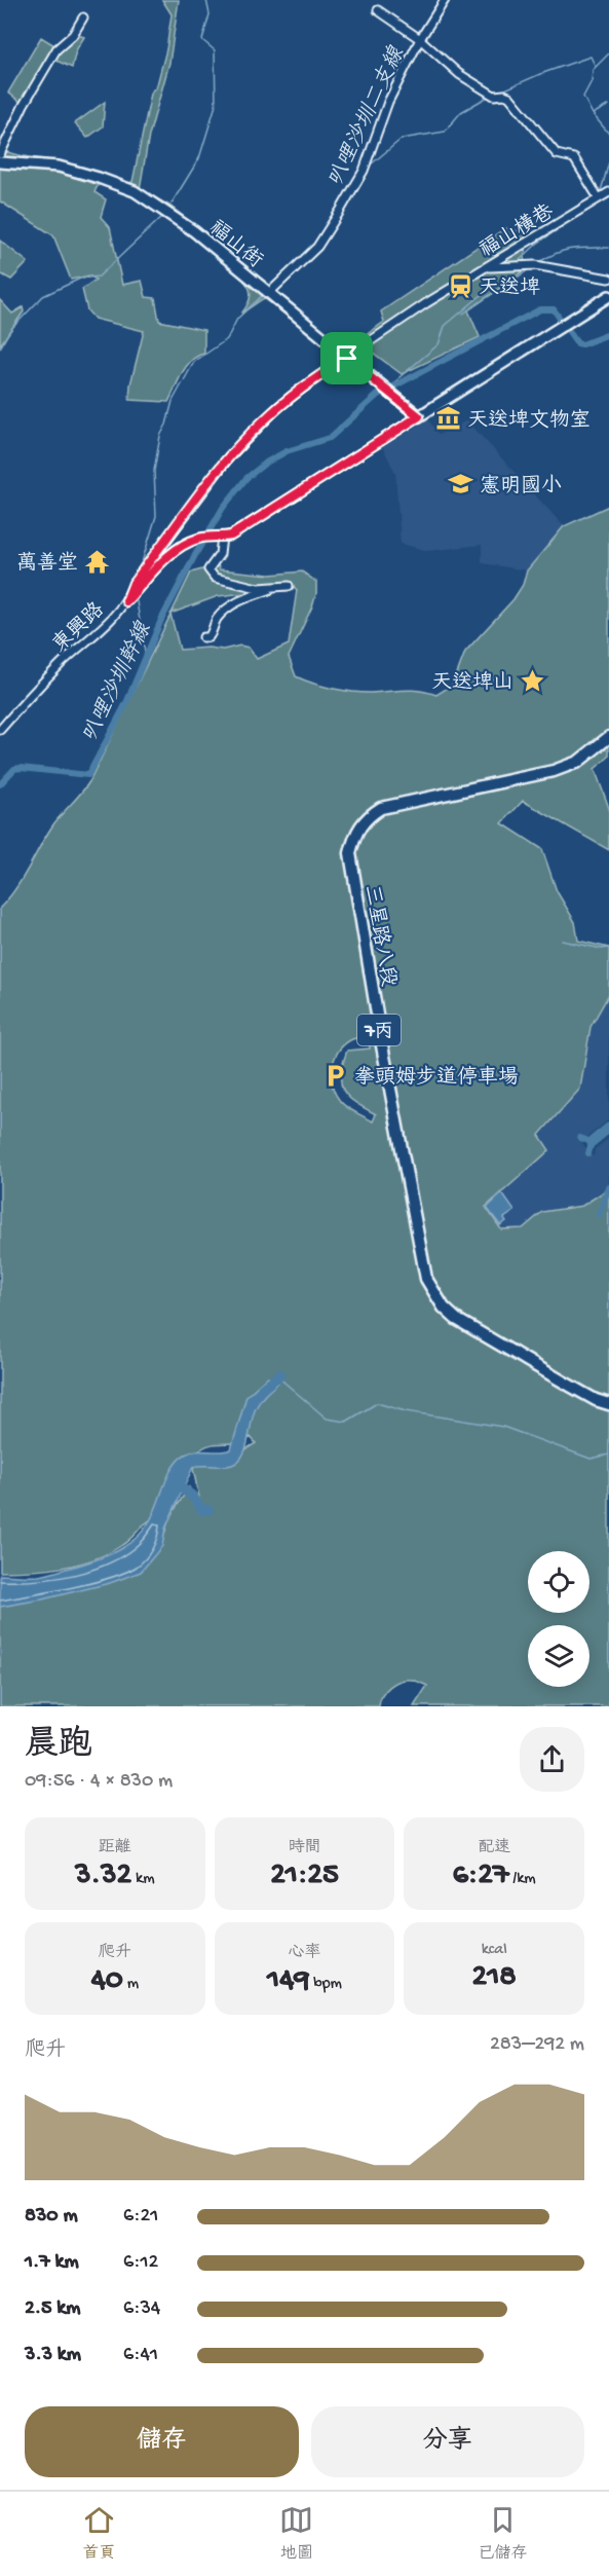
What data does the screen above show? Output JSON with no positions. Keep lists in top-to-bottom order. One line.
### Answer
{"streets":{"main road":["三星路八段","7丙"],"street":["福山橫巷","福山街","東興路"]},"crossings":[["福山橫巷","福山街"],["福山橫巷","東興路"],["福山街","東興路"]],"water":["叭哩沙圳二支線","叭哩沙圳幹線"],"places":{"station":["天送埤"],"museum":["天送埤文物室"],"school or university":["憲明國小"],"temple":["萬善堂"],"place":["天送埤山"],"parking":["拳頭姆步道停車場"]},"page":{"heading":["晨跑","09:56 · 4 × 830 m"],"stats":[["距離","3.32 km"],["時間","21:25"],["配速","6:27 /km"],["爬升","40 m"],["心率","149 bpm"],["kcal","218"]],"chart":["爬升","283–292 m"],"list":[{"name":"830 m","note":"6:21"},{"name":"1.7 km","note":"6:12"},{"name":"2.5 km","note":"6:34"},{"name":"3.3 km","note":"6:41"}],"buttons":["儲存","分享"],"tabs":["首頁","地圖","已儲存"]}}
